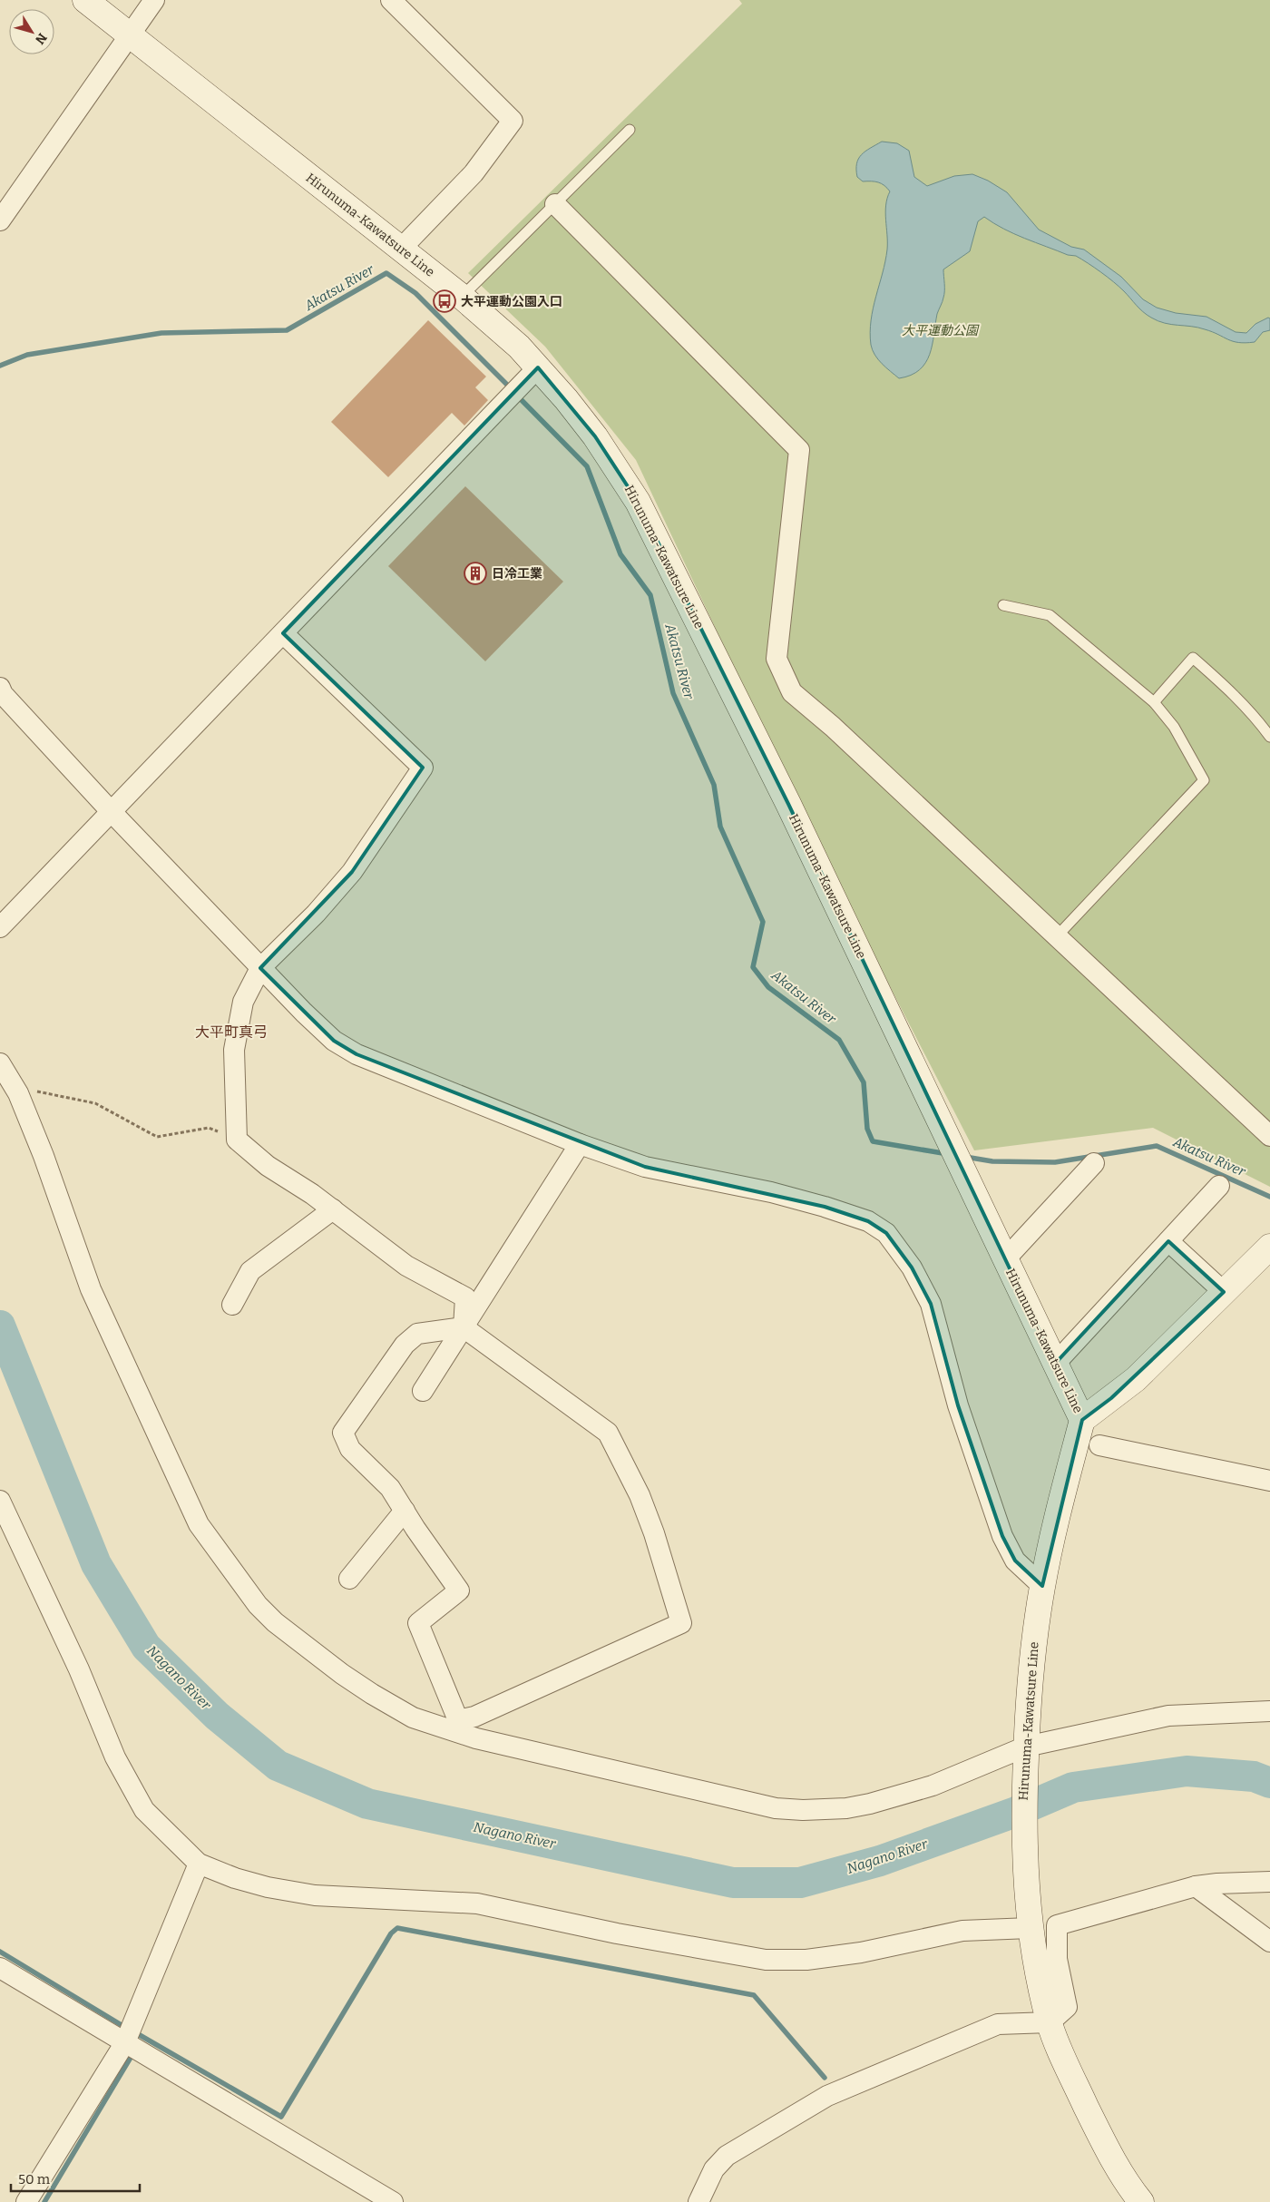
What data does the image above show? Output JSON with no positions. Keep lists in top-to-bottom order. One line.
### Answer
{"streets":{"main road":["Hirunuma-Kawatsure Line"]},"districts":["大平町真弓"],"water":["Akatsu River","Nagano River"],"parks":["大平運動公園"],"places":{"bus stop":["大平運動公園入口"],"building":["日冷工業"]},"scale_bar":"50 m","north":"bottom right"}
